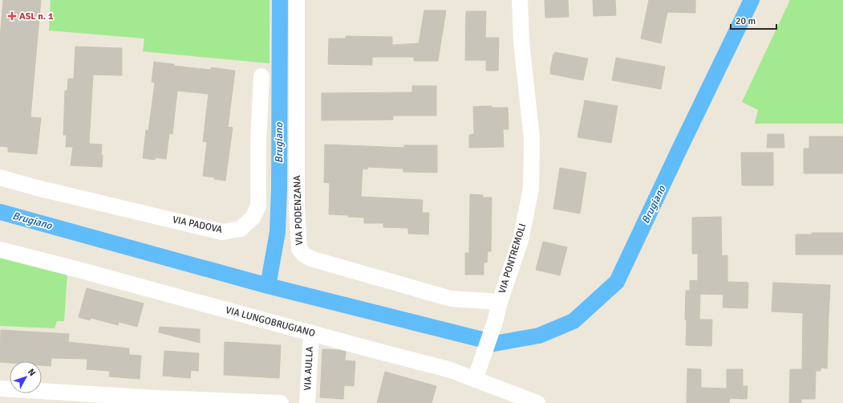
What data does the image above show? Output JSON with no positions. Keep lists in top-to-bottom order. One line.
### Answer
{"streets":{"street":["VIA PODENZANA","VIA PADOVA","VIA PONTREMOLI","VIA LUNGOBRUGIANO","VIA AULLA"]},"crossings":[["VIA PODENZANA","VIA PONTREMOLI"],["VIA PONTREMOLI","VIA LUNGOBRUGIANO"],["VIA LUNGOBRUGIANO","VIA AULLA"]],"water":["Brugiano"],"places":{"health":["ASL n. 1"]},"scale_bar":"20 m","north":"top right"}
